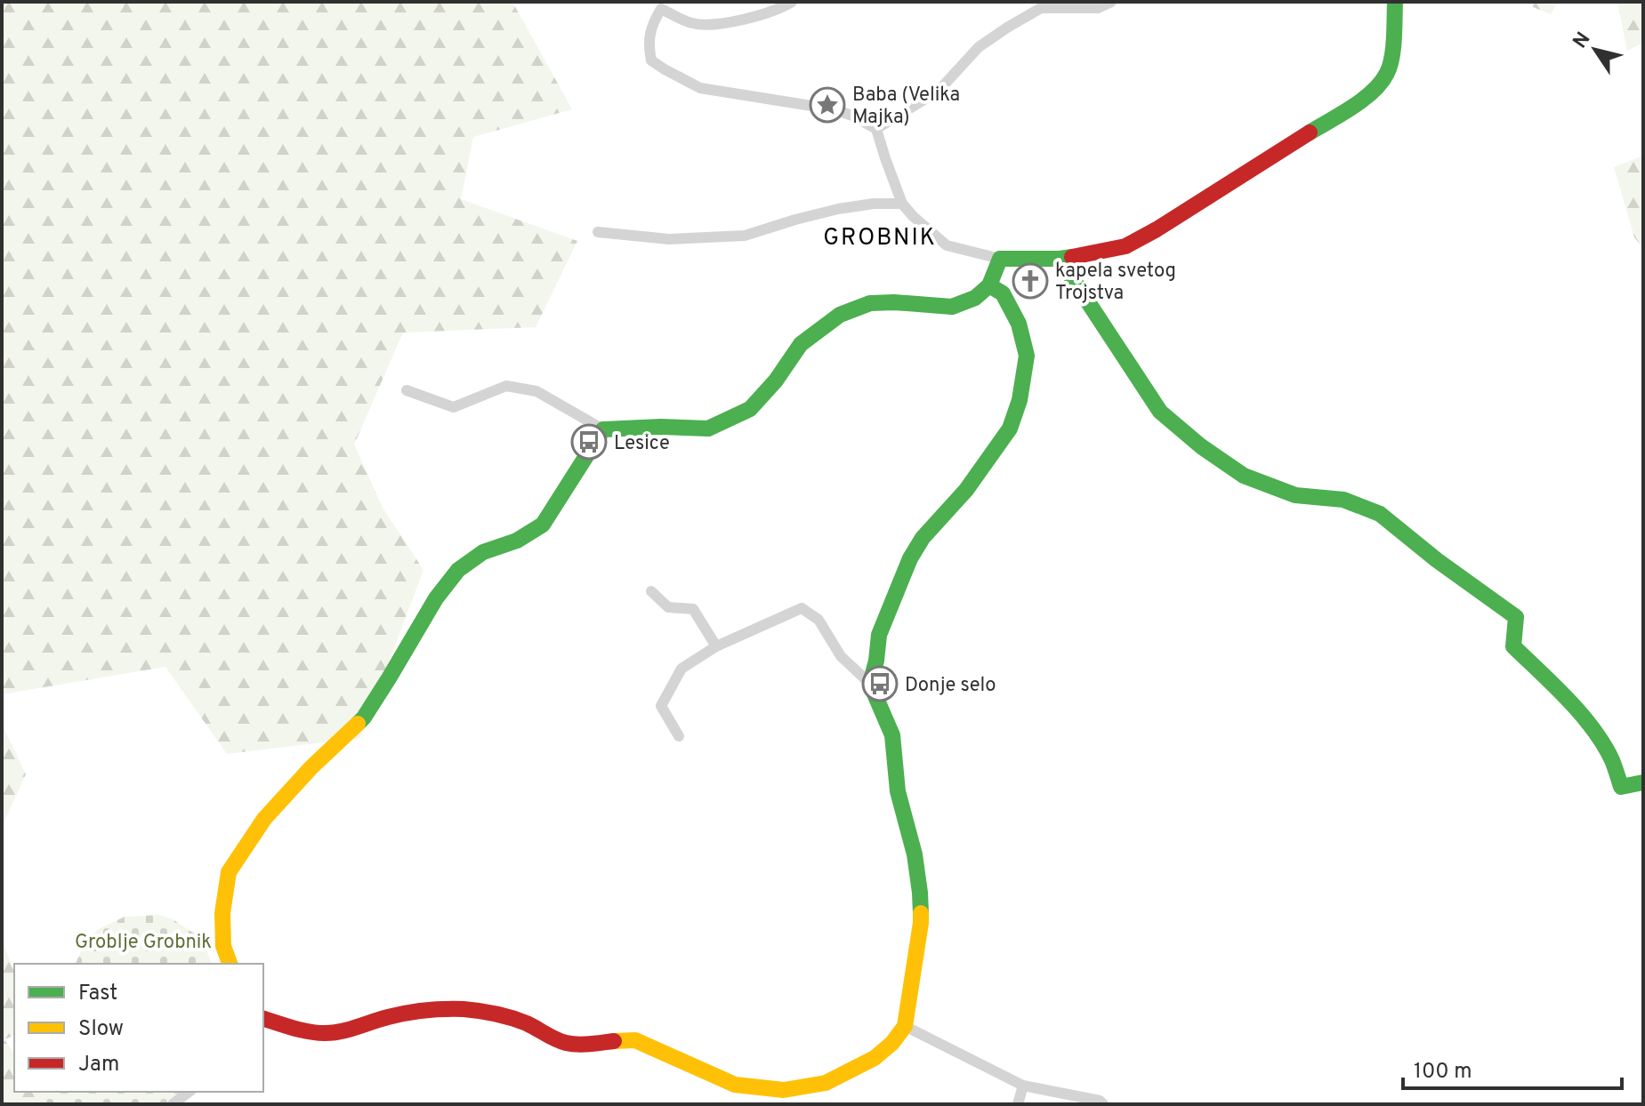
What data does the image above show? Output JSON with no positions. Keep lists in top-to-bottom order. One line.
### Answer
{"districts":["GROBNIK"],"parks":["Groblje Grobnik"],"places":{"place":["Baba (Velika Majka)"],"church":["kapela svetog Trojstva"],"bus stop":["Lesice","Donje selo"]},"legend":["Fast","Slow","Jam"],"scale_bar":"100 m","north":"top left"}
